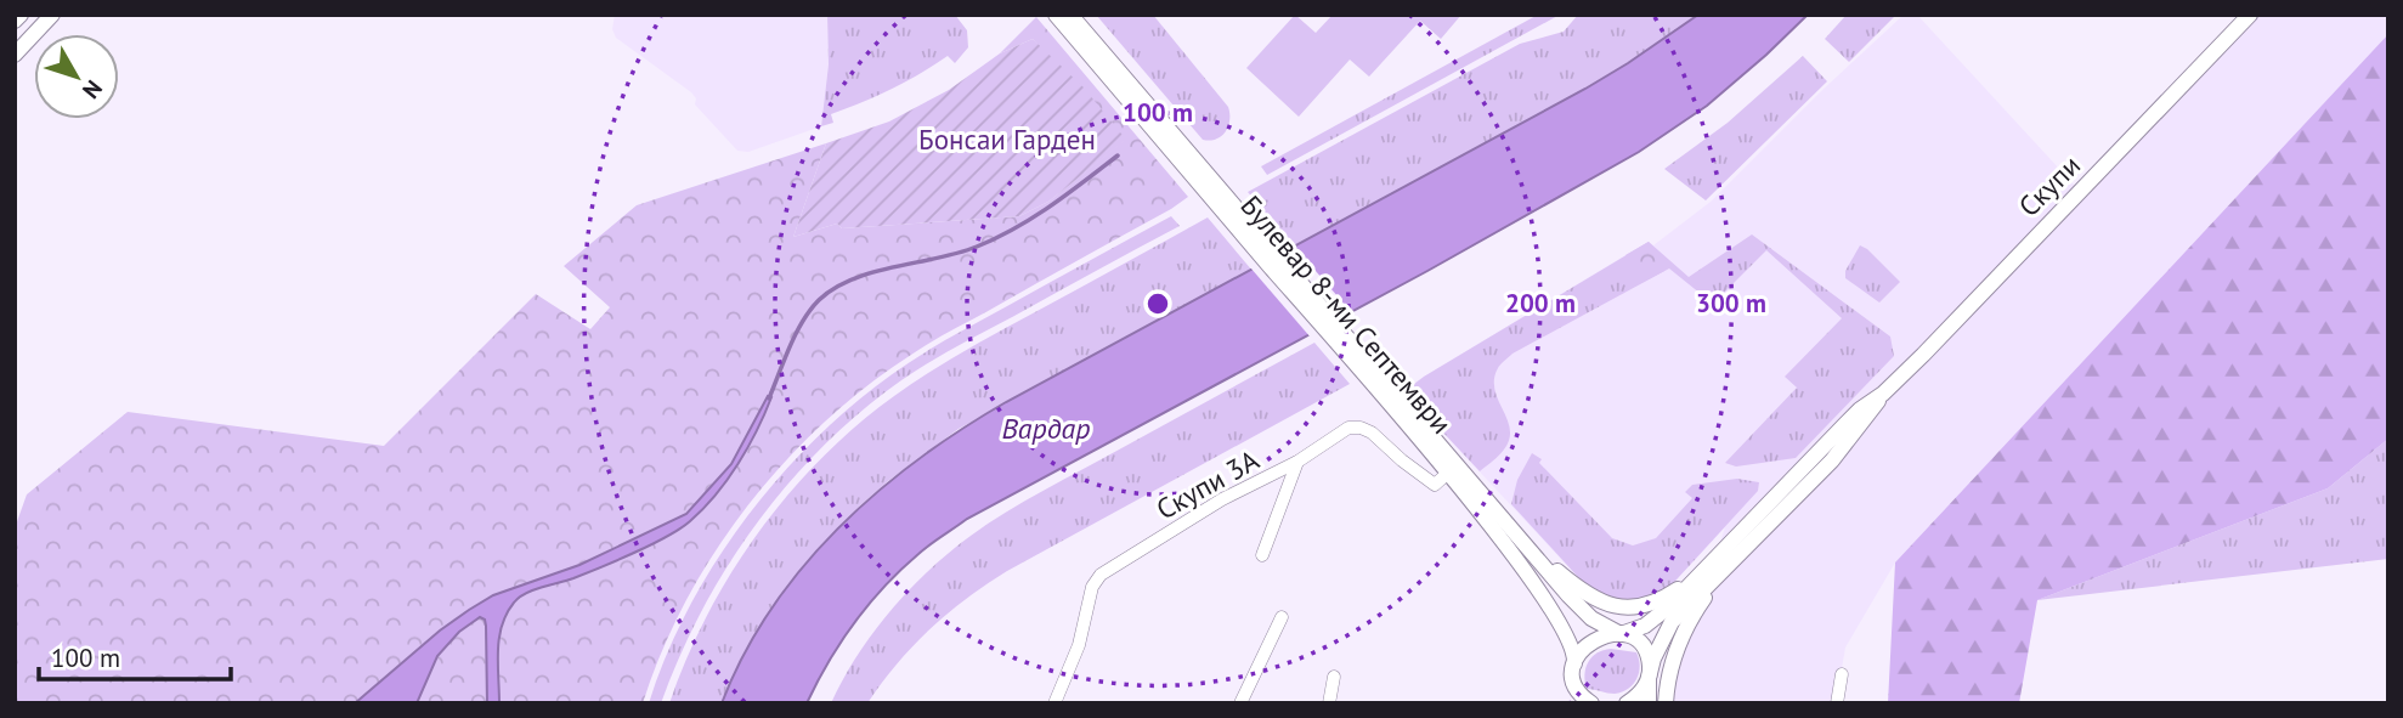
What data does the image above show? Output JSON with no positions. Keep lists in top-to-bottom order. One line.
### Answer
{"streets":{"street":["Скупи","Булевар 8-ми Септември","Скупи 3А"]},"crossings":[["Скупи","Булевар 8-ми Септември"],["Булевар 8-ми Септември","Скупи 3А"]],"water":["Вардар"],"parks":["Бонсаи Гарден"],"scale_bar":"100 m","north":"bottom right","rings":["100 m","200 m","300 m"]}
